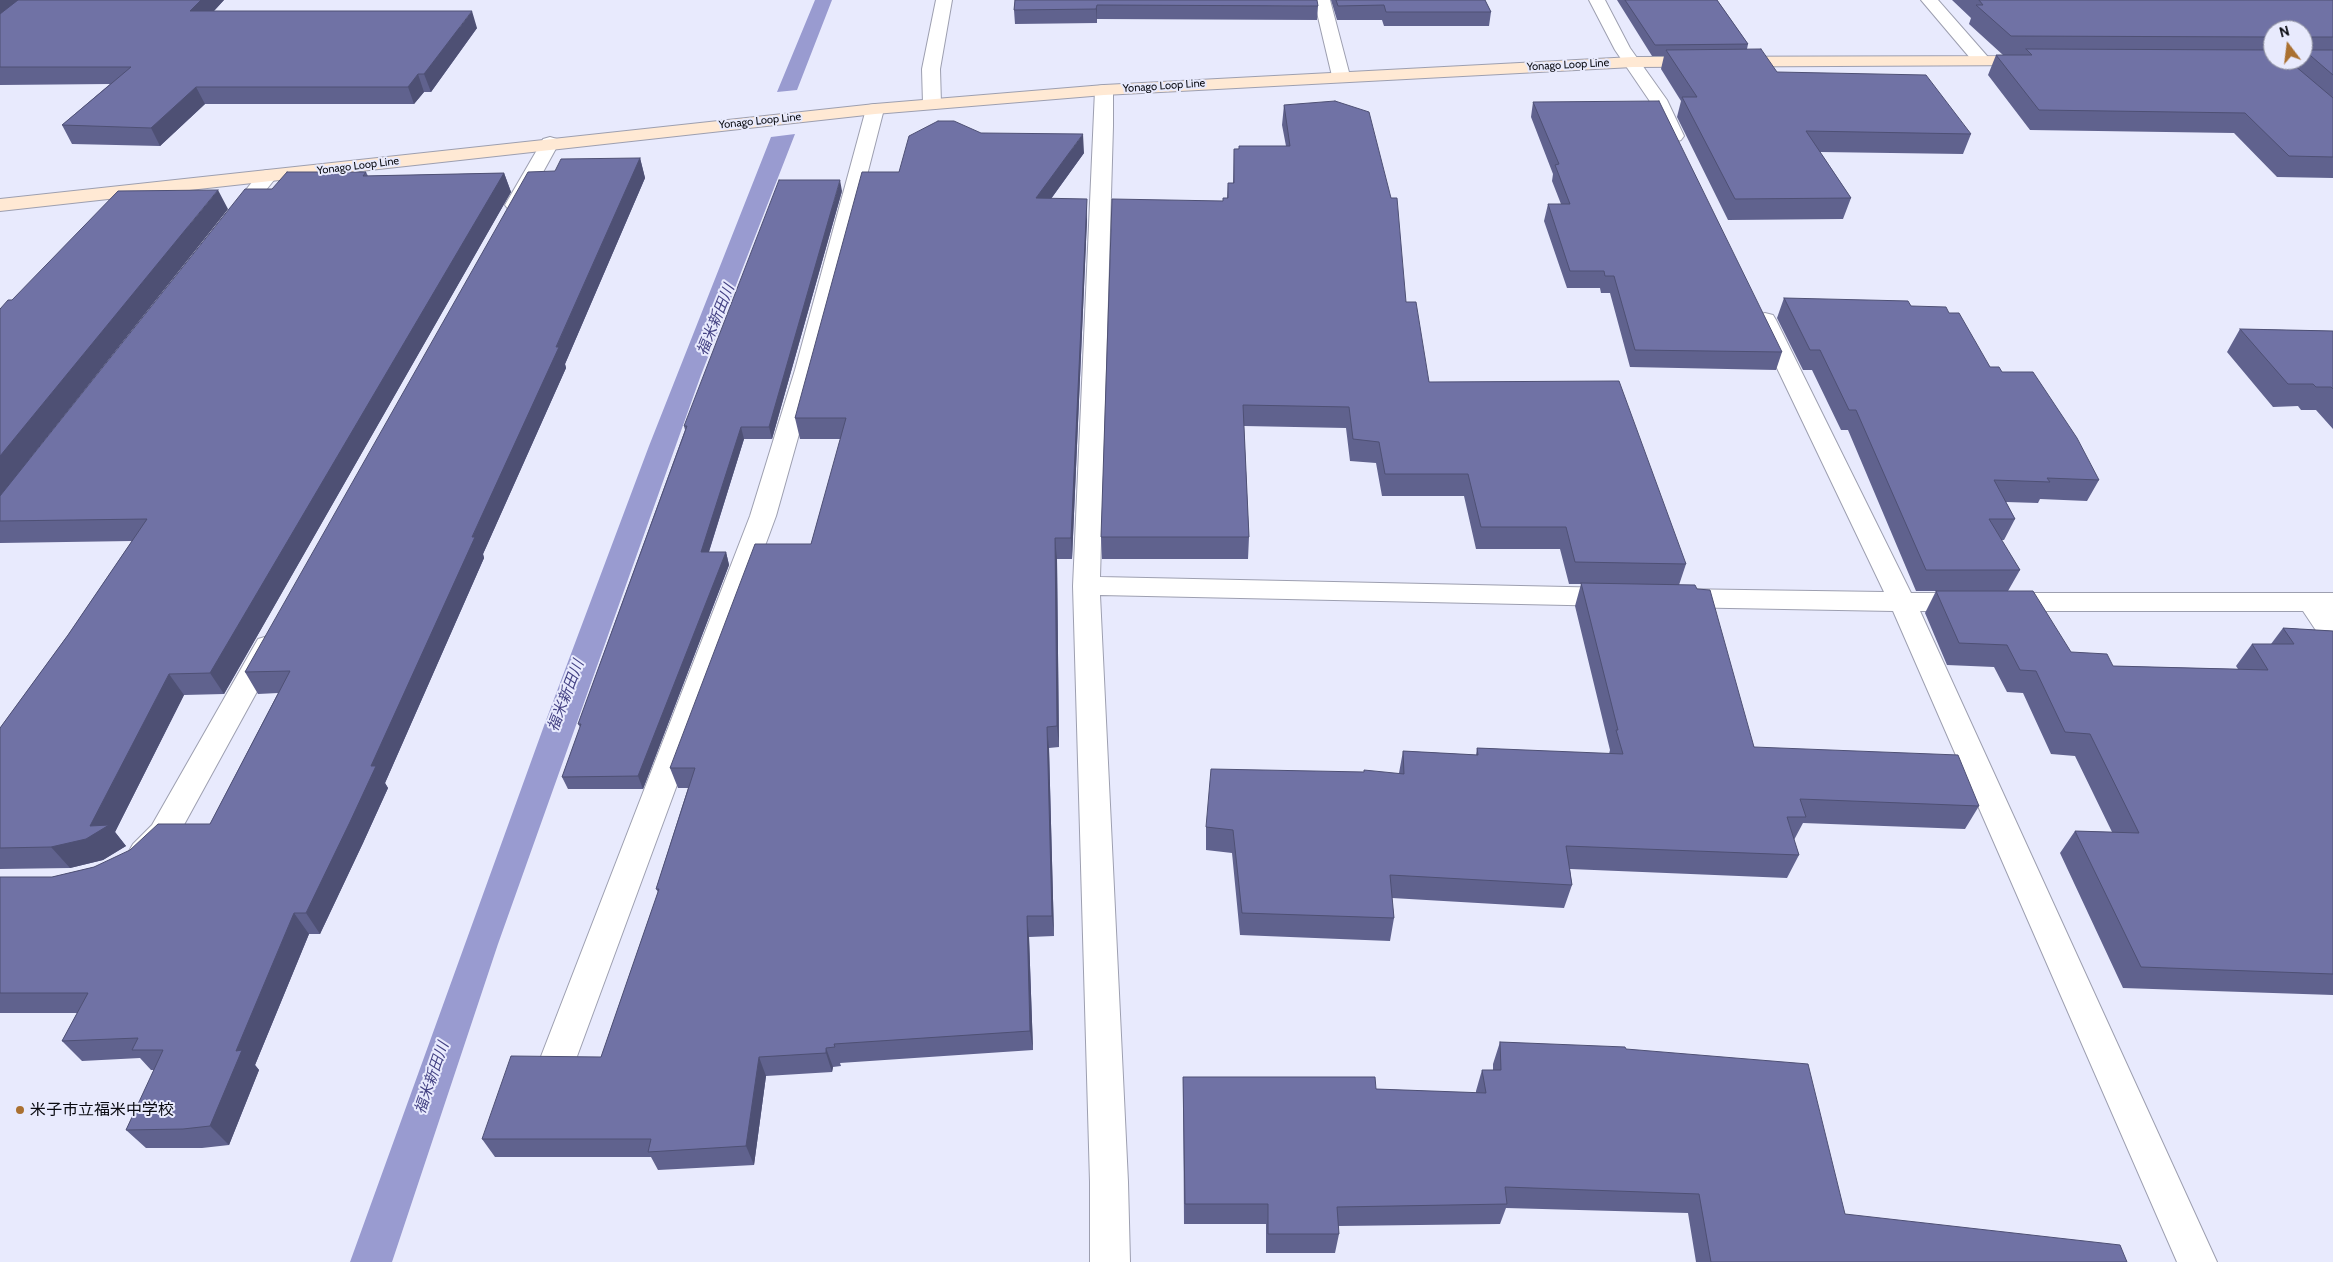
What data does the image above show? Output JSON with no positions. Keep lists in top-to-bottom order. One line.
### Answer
{"streets":{"main road":["Yonago Loop Line"]},"water":["福米新田川"],"places":["米子市立福米中学校"],"north":"top"}
